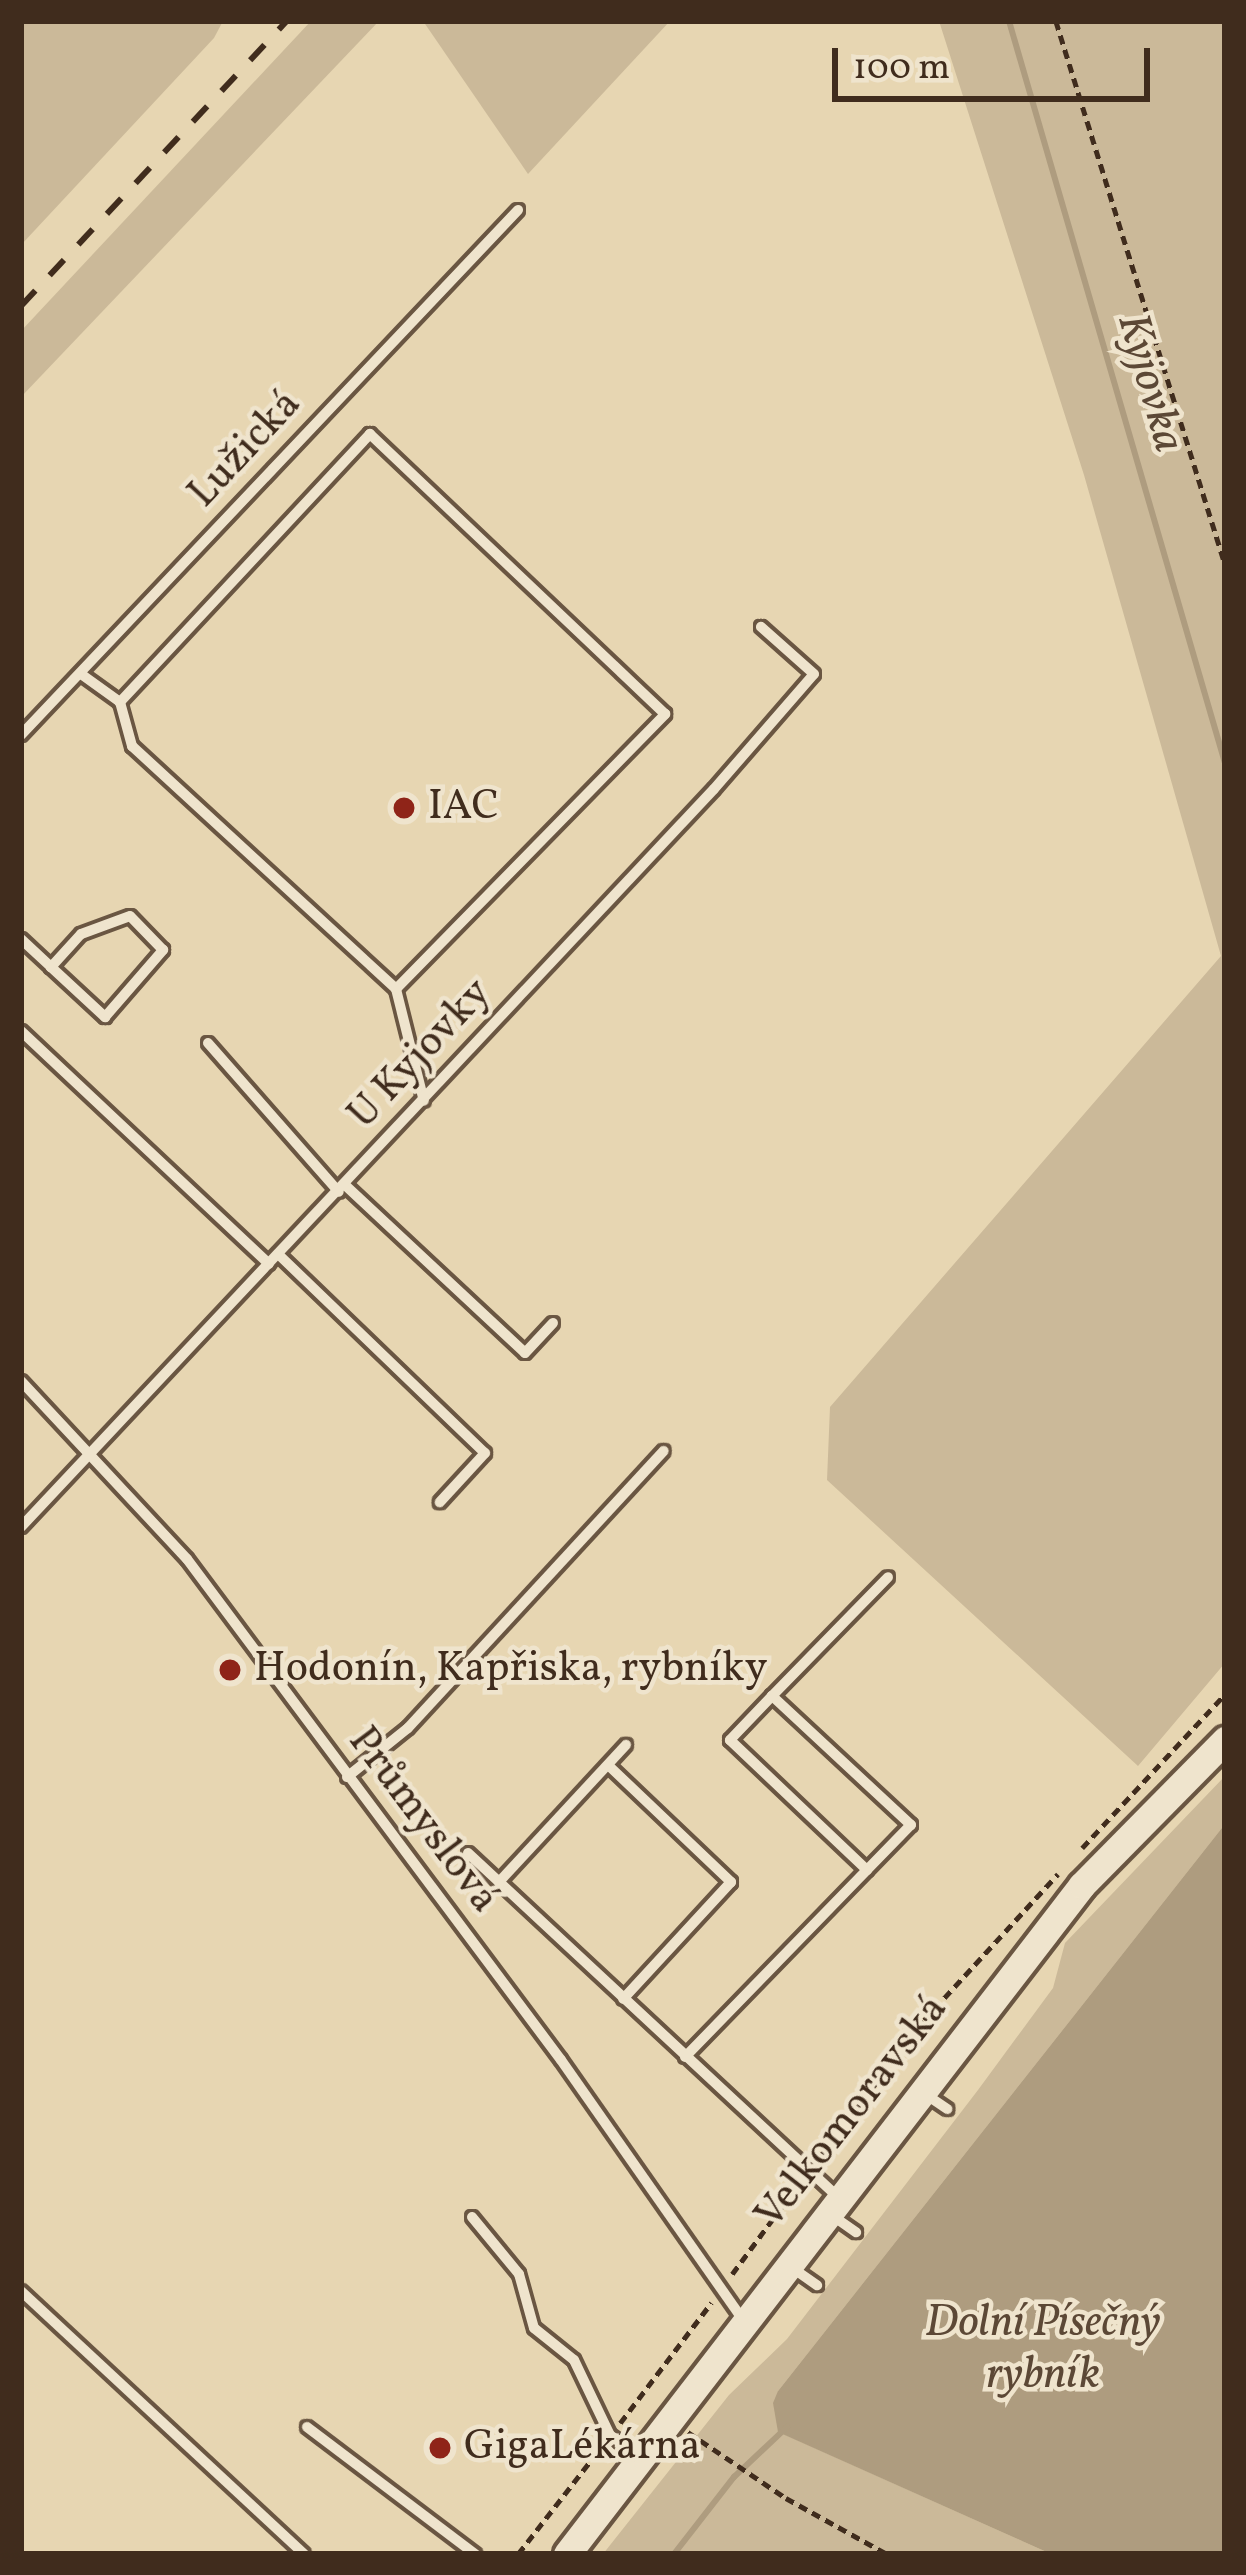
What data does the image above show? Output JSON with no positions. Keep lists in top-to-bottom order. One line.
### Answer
{"streets":{"street":["Velkomoravská"],"lane":["Lužická","U Kyjovky","Průmyslová"]},"crossings":[["U Kyjovky","Průmyslová"],["Průmyslová","Velkomoravská"]],"water":["Kyjovka","Dolní Písečný rybník"],"places":["IAC","Hodonín, Kapřiska, rybníky","GigaLékárna"],"scale_bar":"100 m"}
